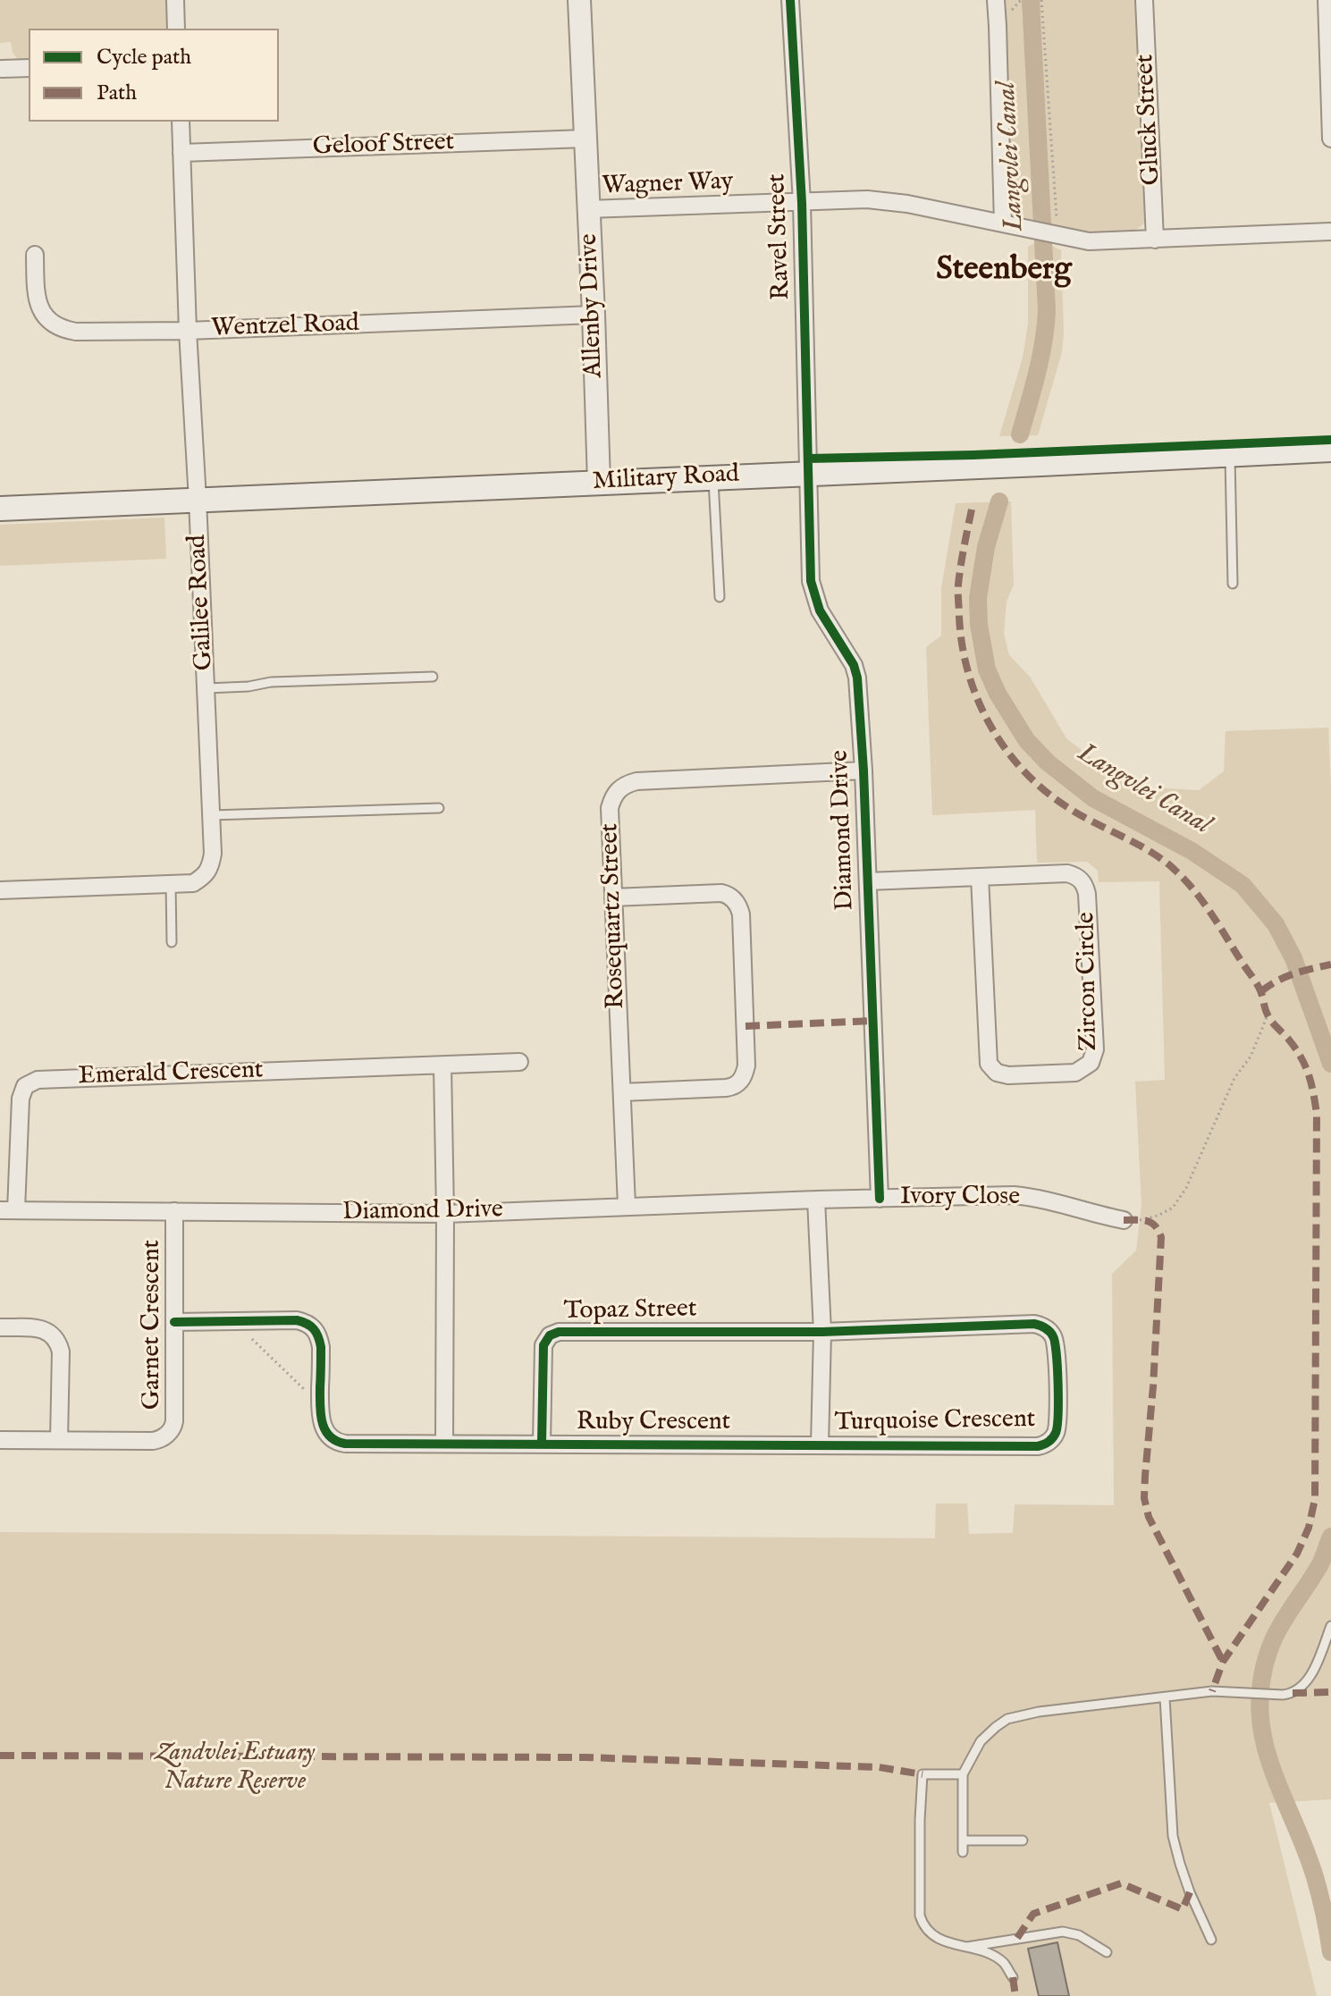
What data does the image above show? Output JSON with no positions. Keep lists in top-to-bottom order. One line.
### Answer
{"streets":{"main road":["Military Road"],"street":["Gluck Street","Geloof Street","Wagner Way","Ravel Street","Allenby Drive","Wentzel Road","Galilee Road","Diamond Drive","Rosequartz Street","Zircon Circle","Emerald Crescent","Ivory Close","Topaz Street","Garnet Crescent","Turquoise Crescent","Ruby Crescent"]},"crossings":[["Gluck Street","Wagner Way"],["Geloof Street","Allenby Drive"],["Geloof Street","Galilee Road"],["Wagner Way","Ravel Street"],["Wagner Way","Allenby Drive"],["Ravel Street","Military Road"],["Ravel Street","Diamond Drive"],["Allenby Drive","Wentzel Road"],["Allenby Drive","Military Road"],["Wentzel Road","Galilee Road"],["Military Road","Galilee Road"],["Military Road","Diamond Drive"],["Diamond Drive","Rosequartz Street"],["Diamond Drive","Zircon Circle"],["Diamond Drive","Emerald Crescent"],["Diamond Drive","Ivory Close"],["Diamond Drive","Garnet Crescent"],["Topaz Street","Turquoise Crescent"],["Topaz Street","Ruby Crescent"],["Turquoise Crescent","Ruby Crescent"]],"districts":["Steenberg"],"water":["Langvlei Canal"],"parks":["Zandvlei Estuary Nature Reserve"],"legend":["Cycle path","Path"]}
